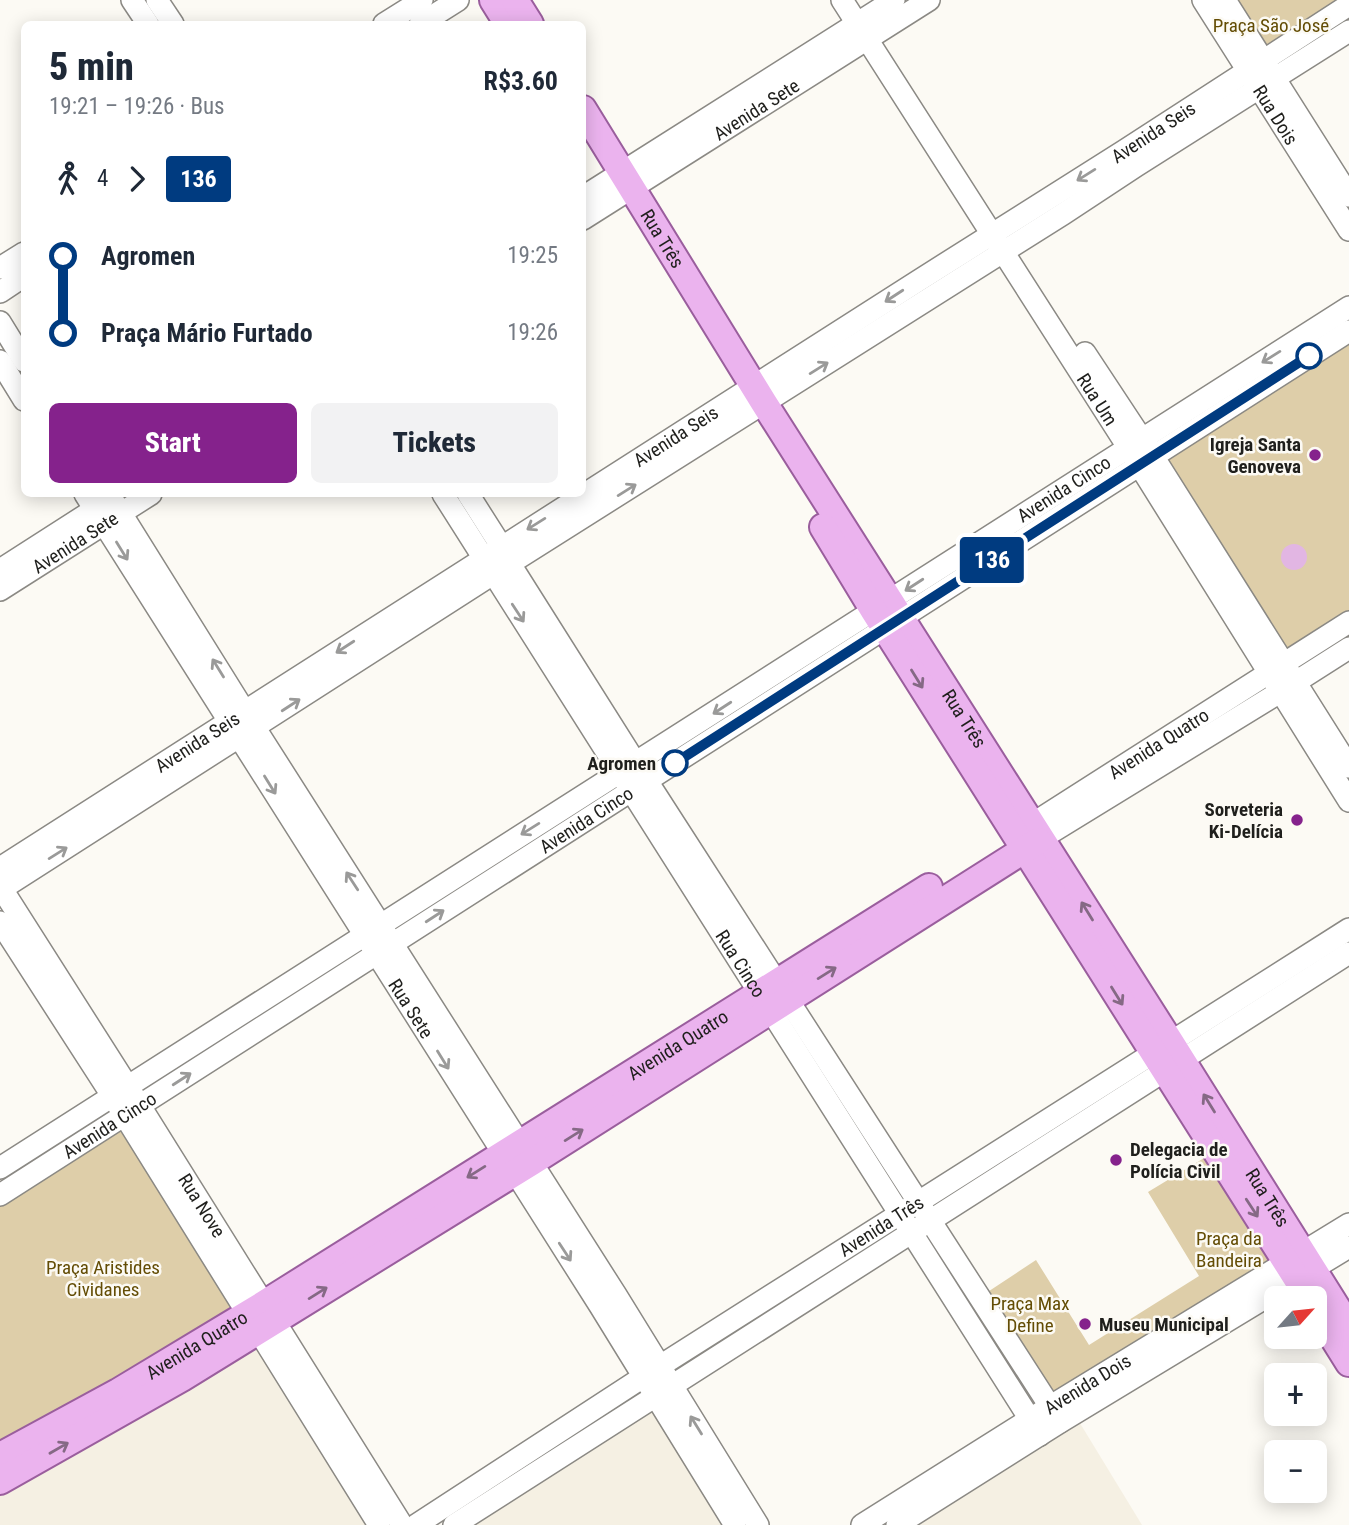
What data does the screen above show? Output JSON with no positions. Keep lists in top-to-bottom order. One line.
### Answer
{"streets":{"main road":["Rua Três","Avenida Quatro"],"street":["Avenida Sete","Rua Dois","Avenida Seis","Rua Um","Avenida Cinco","Rua Cinco","Rua Sete","Rua Nove","Avenida Três","Avenida Dois"]},"crossings":[["Avenida Sete","Rua Três"],["Avenida Sete","Rua Um"],["Avenida Sete","Rua Sete"],["Rua Dois","Avenida Seis"],["Avenida Seis","Rua Três"],["Avenida Seis","Rua Um"],["Avenida Seis","Rua Cinco"],["Avenida Seis","Rua Sete"],["Avenida Seis","Rua Nove"],["Rua Três","Avenida Cinco"],["Rua Três","Avenida Quatro"],["Rua Três","Avenida Três"],["Rua Três","Avenida Dois"],["Rua Um","Avenida Cinco"],["Rua Um","Avenida Quatro"],["Avenida Cinco","Rua Cinco"],["Avenida Cinco","Rua Sete"],["Avenida Cinco","Rua Nove"],["Avenida Quatro","Rua Cinco"],["Avenida Quatro","Rua Sete"],["Avenida Quatro","Rua Nove"],["Rua Cinco","Avenida Três"],["Rua Cinco","Avenida Dois"],["Rua Sete","Avenida Três"]],"parks":["Praça São José","Praça da Bandeira","Praça Aristides Cividanes","Praça Max Define"],"places":["Igreja Santa Genoveva","Agromen","Sorveteria Ki-Delícia","Delegacia de Polícia Civil","Museu Municipal"],"lines":["bus line 136"],"north":"top right","page":{"on_map":"136","heading":["5 min","19:21 – 19:26 · Bus","R$3.60"],"legs":["4","136"],"list":[{"name":"Agromen","value":"19:25"},{"name":"Praça Mário Furtado","value":"19:26"}],"buttons":["Start","Tickets"],"map_buttons":["+","−"]}}
